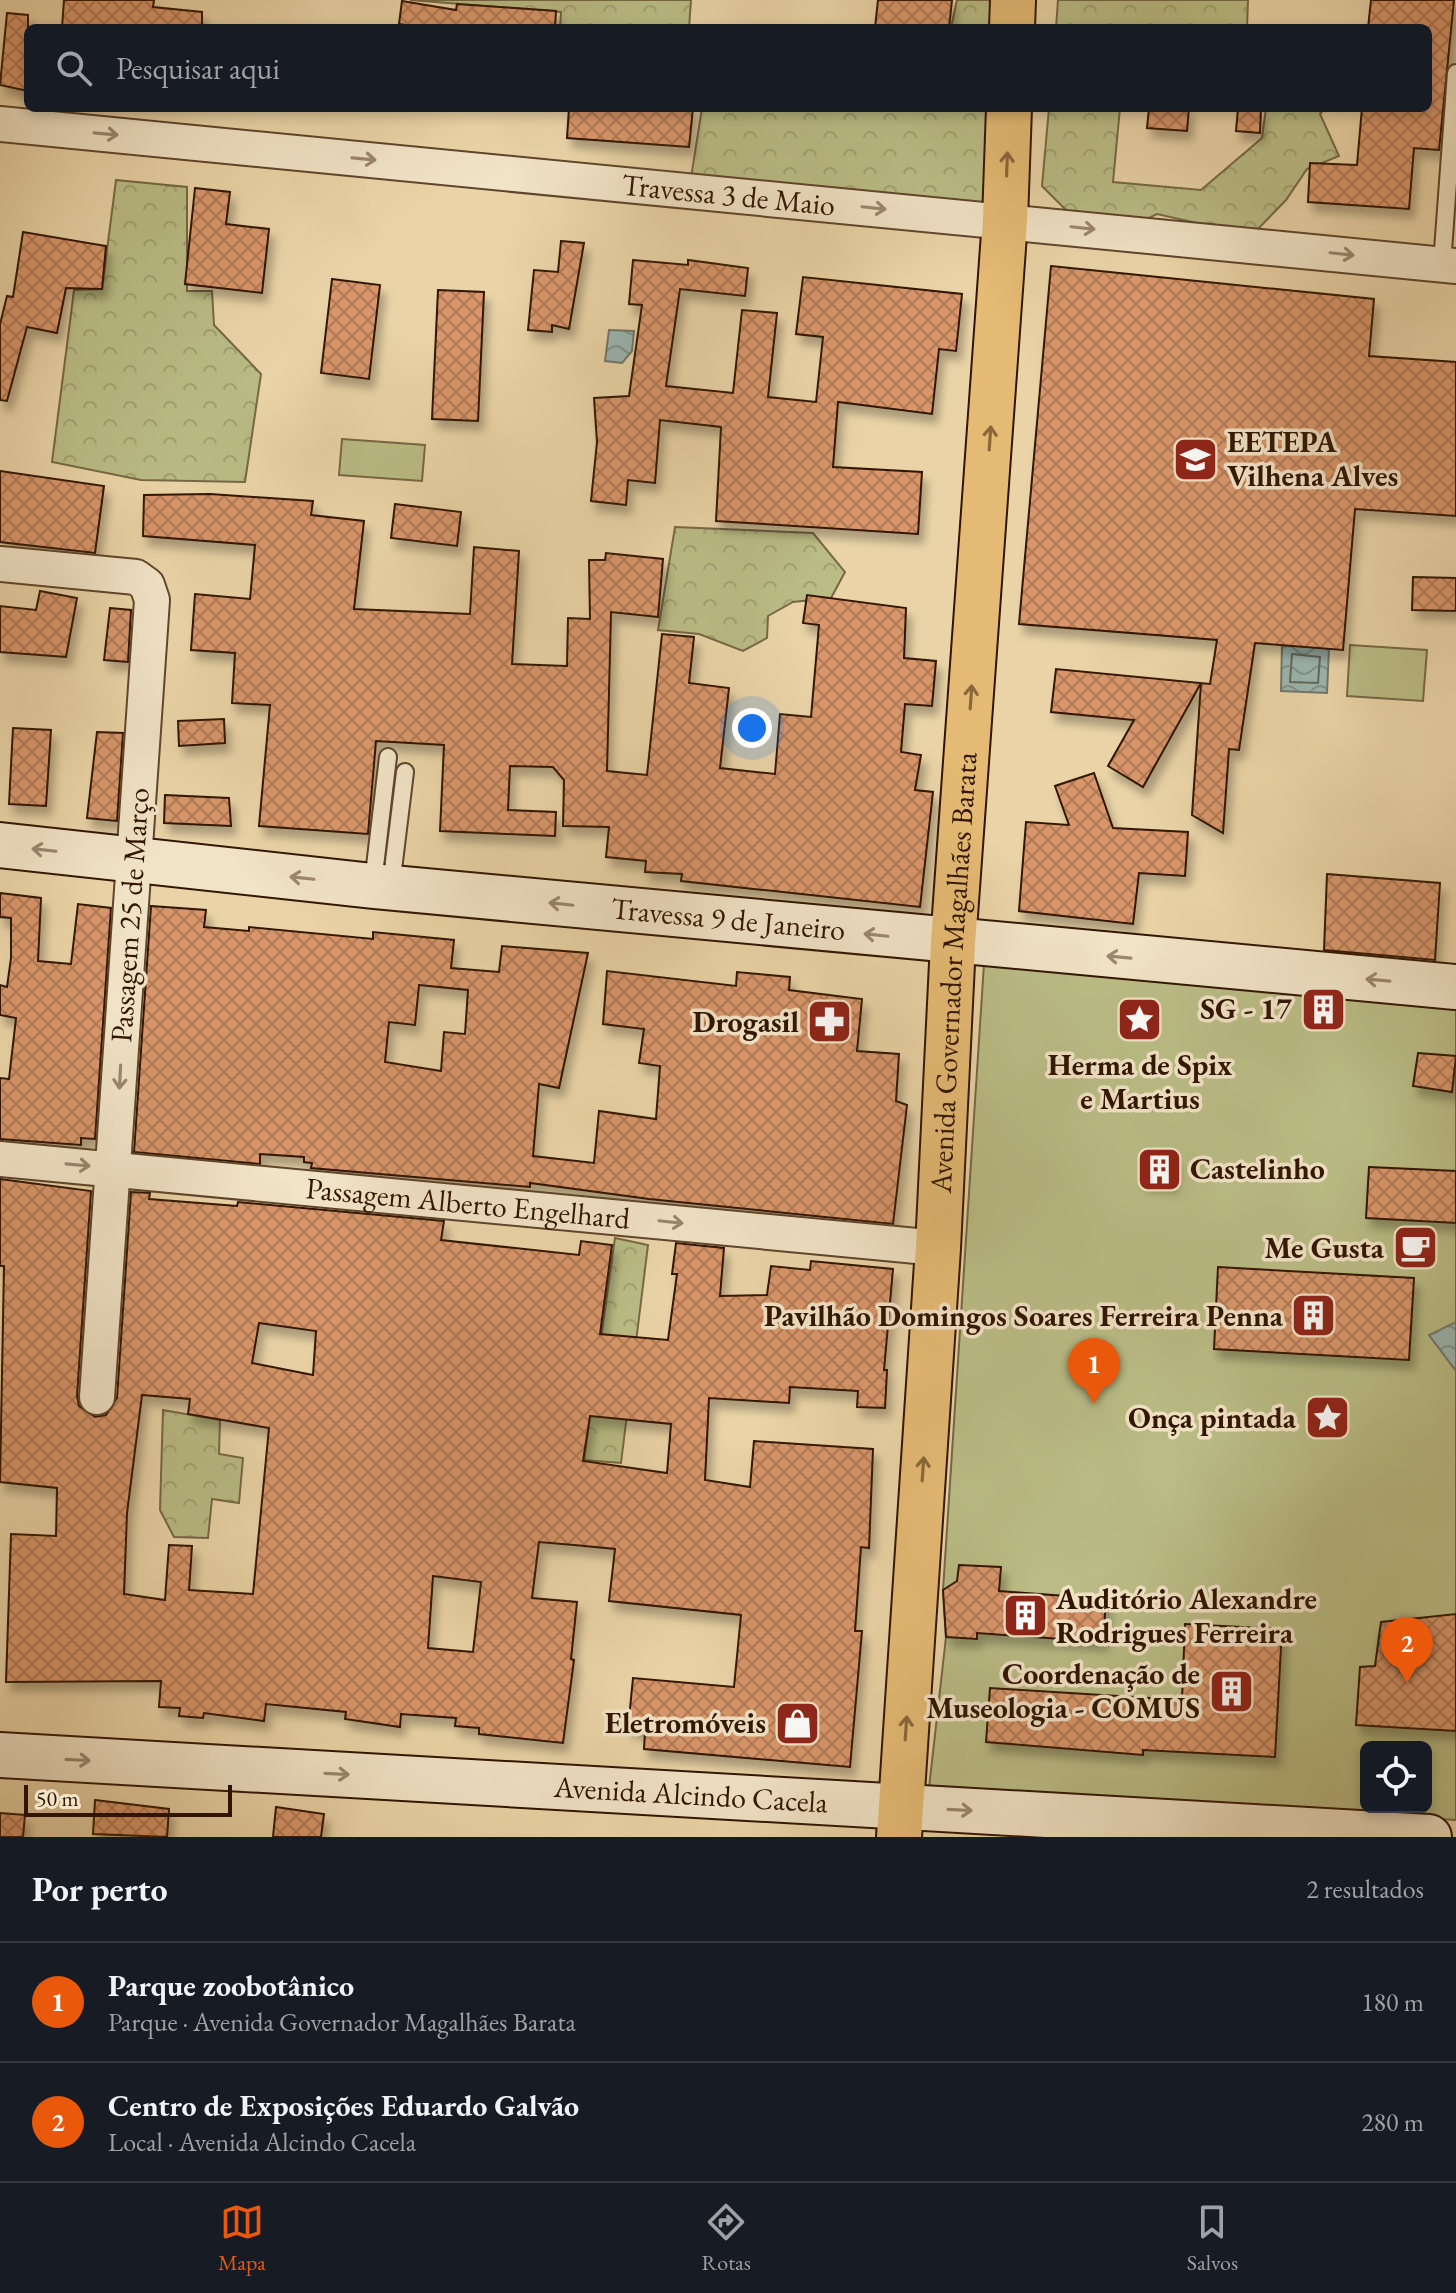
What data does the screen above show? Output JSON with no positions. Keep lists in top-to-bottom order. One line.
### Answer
{"streets":{"main road":["Travessa 9 de Janeiro","Avenida Governador Magalhães Barata","Avenida Alcindo Cacela"],"street":["Travessa 3 de Maio","Passagem 25 de Março","Passagem Alberto Engelhard"]},"crossings":[["Travessa 3 de Maio","Avenida Governador Magalhães Barata"],["Passagem 25 de Março","Travessa 9 de Janeiro"],["Passagem 25 de Março","Passagem Alberto Engelhard"],["Travessa 9 de Janeiro","Avenida Governador Magalhães Barata"],["Avenida Governador Magalhães Barata","Passagem Alberto Engelhard"],["Avenida Governador Magalhães Barata","Avenida Alcindo Cacela"]],"one_way":["Travessa 3 de Maio","Travessa 9 de Janeiro","Avenida Governador Magalhães Barata","Passagem Alberto Engelhard","Avenida Alcindo Cacela"],"places":{"school or university":["EETEPA Vilhena Alves"],"building":["SG - 17","Castelinho","Pavilhão Domingos Soares Ferreira Penna","Auditório Alexandre Rodrigues Ferreira","Coordenação de Museologia - COMUS"],"place":["Herma de Spix e Martius","Onça pintada"],"pharmacy":["Drogasil"],"cafe":["Me Gusta"],"shop":["Eletromóveis"]},"scale_bar":"50 m","page":{"search":"Pesquisar aqui","pins":["1","2"],"scale":"50 m","heading":["Por perto","2 resultados"],"list":[{"mark":"1","name":"Parque zoobotânico","note":"Parque · Avenida Governador Magalhães Barata","value":"180 m"},{"mark":"2","name":"Centro de Exposições Eduardo Galvão","note":"Local · Avenida Alcindo Cacela","value":"280 m"}],"nav":["Mapa","Rotas","Salvos"]}}
